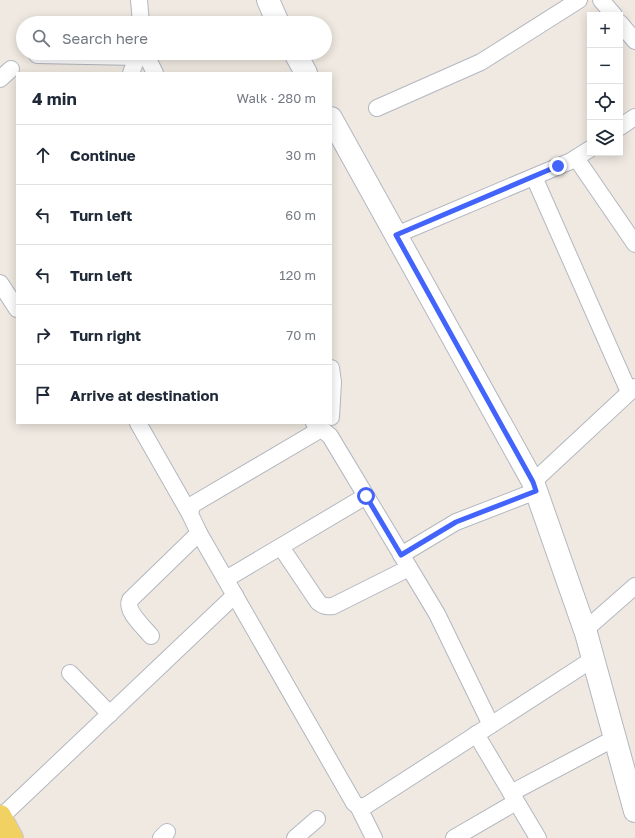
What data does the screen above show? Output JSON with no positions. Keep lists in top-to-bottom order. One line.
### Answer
{"page":{"map_buttons":["+","−"],"search":"Search here","heading":["4 min","Walk · 280 m"],"list":[["Continue","30 m"],["Turn left","60 m"],["Turn left","120 m"],["Turn right","70 m"],"Arrive at destination"]}}
